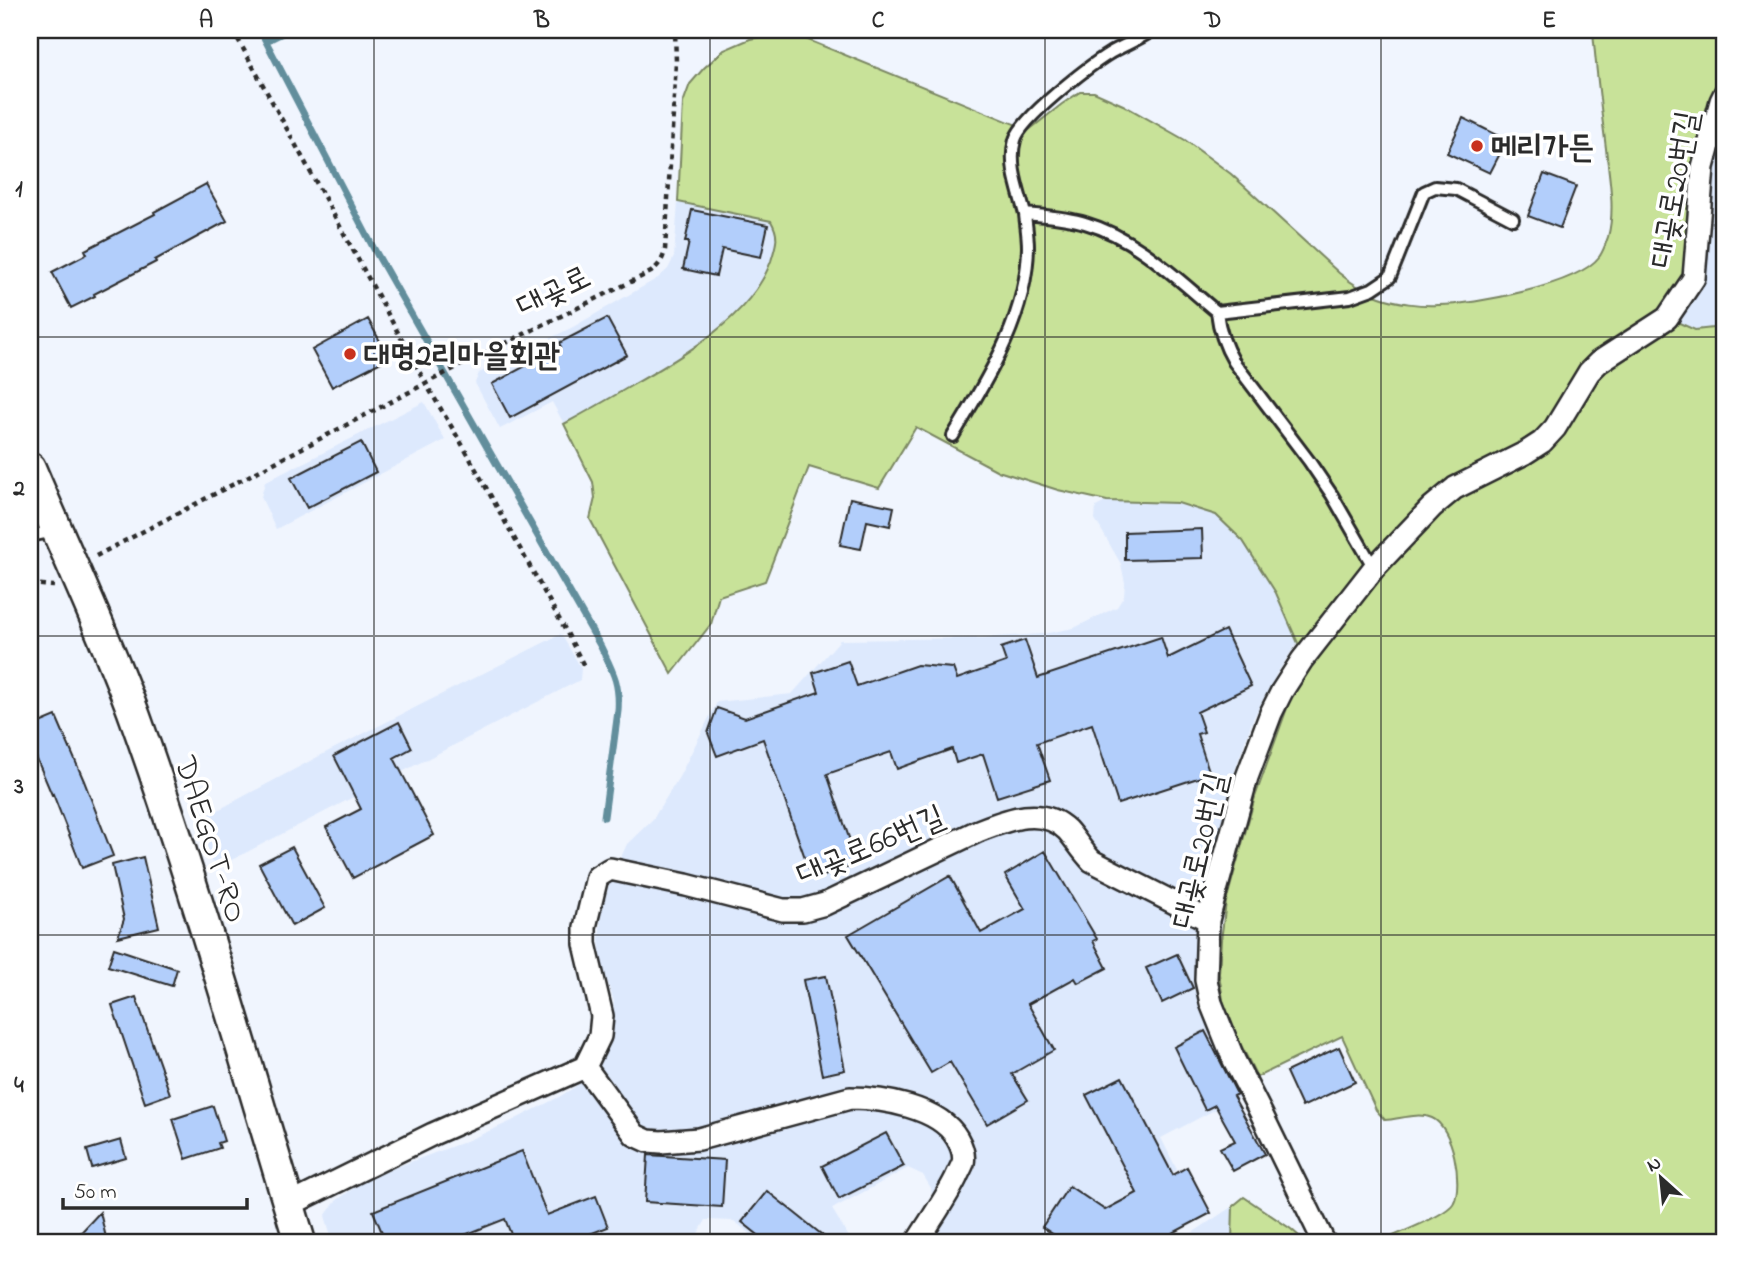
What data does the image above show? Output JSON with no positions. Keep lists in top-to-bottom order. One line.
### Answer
{"streets":{"street":["대곶로20번길","DAEGOT-RO","대곶로66번길"],"path":["대곶로"]},"crossings":[["대곶로20번길","대곶로66번길"],["대곶로","DAEGOT-RO"]],"places":["메리가든","대명2리마을회관"],"scale_bar":"50 m","north":"top left","grid":{"columns":["A","B","C","D","E"],"rows":["1","2","3","4"]}}
